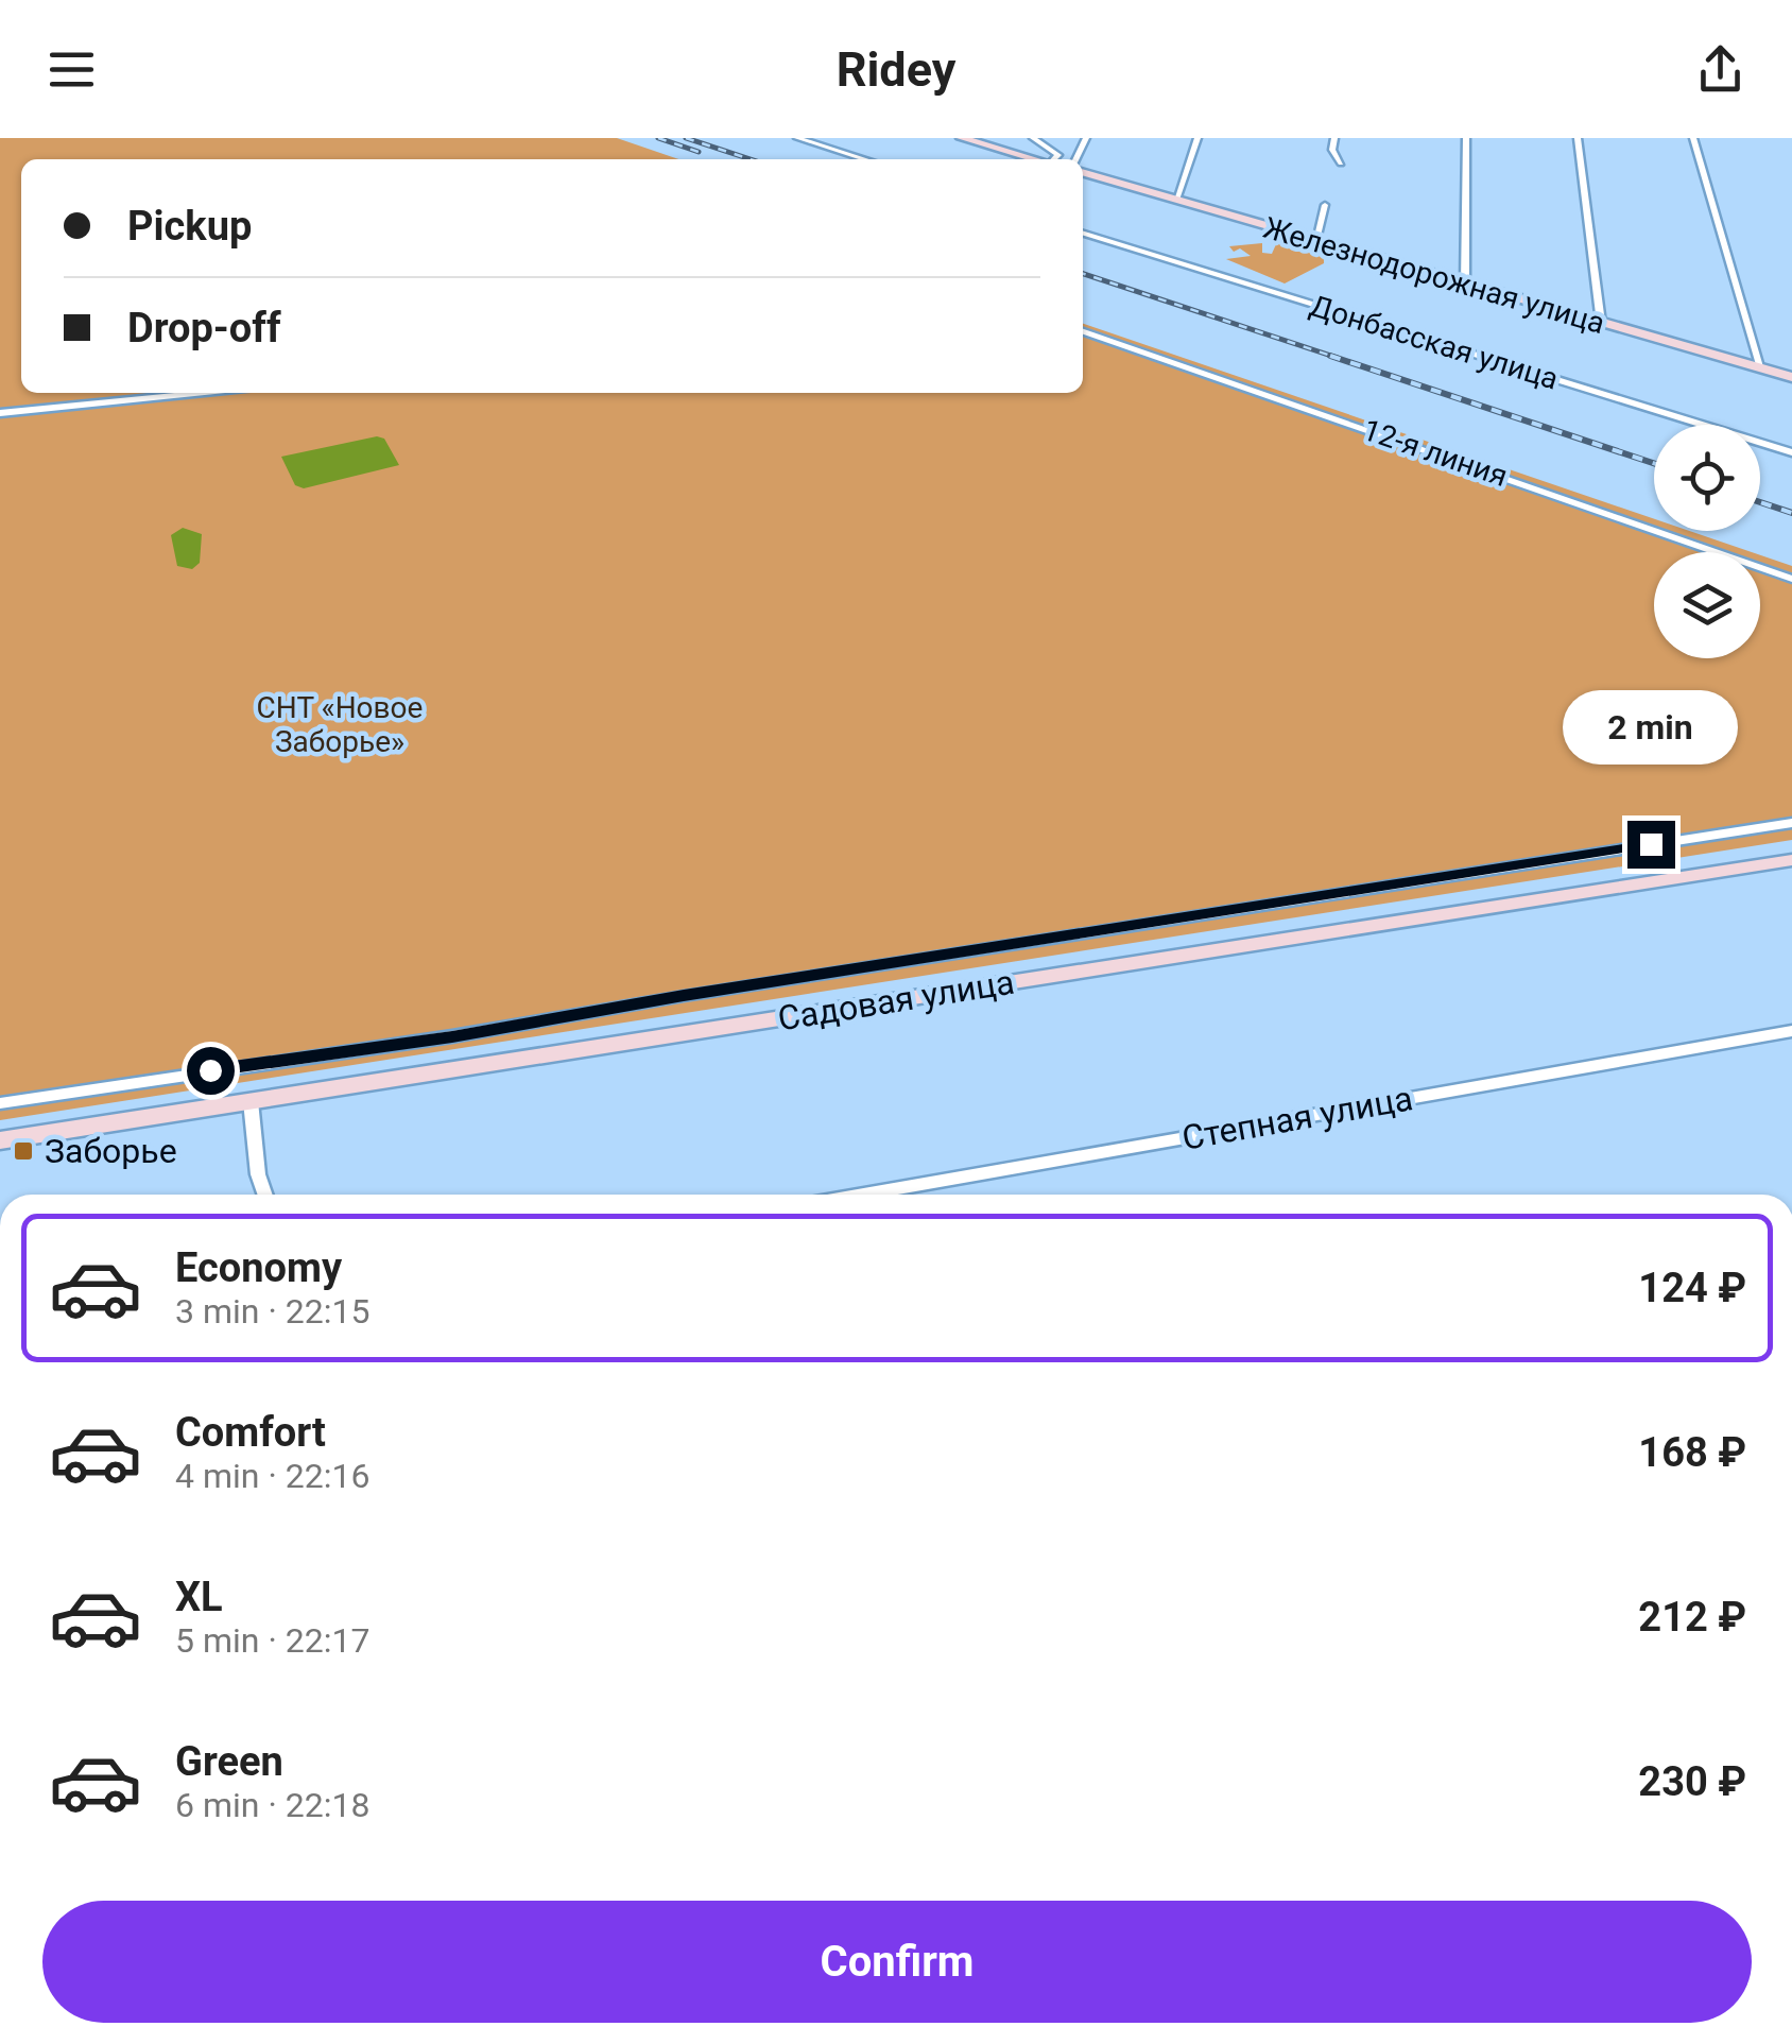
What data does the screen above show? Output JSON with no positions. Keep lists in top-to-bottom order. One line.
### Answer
{"streets":{"main road":["Железнодорожная улица","Садовая улица"],"street":["Донбасская улица","12-я линия","Степная улица"]},"parks":["СНТ «Новое Заборье»"],"places":{"transit":["Заборье"]},"page":{"header":"Ridey","banner":["Pickup","Drop-off"],"bubble":"2 min","list":[{"name":"Economy","note":"3 min · 22:15","value":"124 ₽"},{"name":"Comfort","note":"4 min · 22:16","value":"168 ₽"},{"name":"XL","note":"5 min · 22:17","value":"212 ₽"},{"name":"Green","note":"6 min · 22:18","value":"230 ₽"}],"buttons":"Confirm"}}
